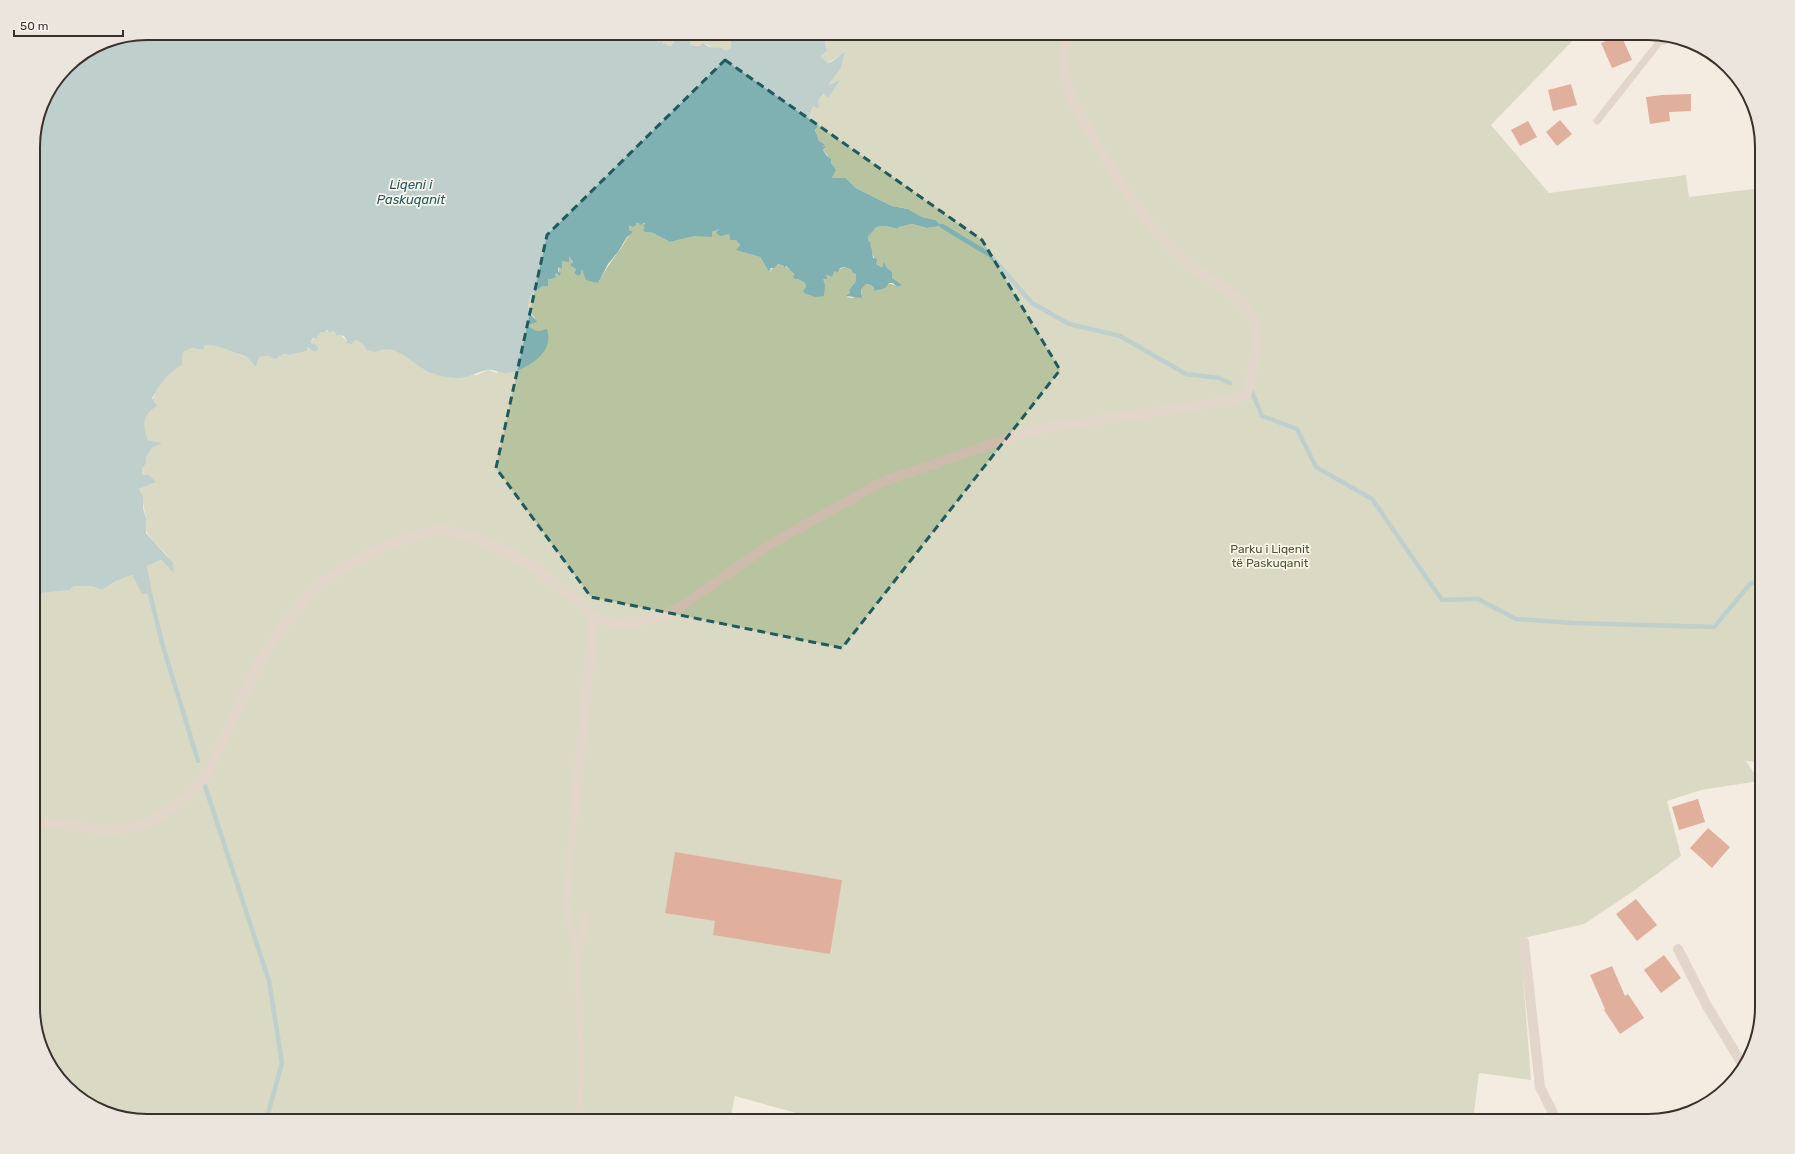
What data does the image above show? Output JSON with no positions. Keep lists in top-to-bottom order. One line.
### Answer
{"water":["Liqeni i Paskuqanit"],"parks":["Parku i Liqenit të Paskuqanit"],"scale_bar":"50 m"}
